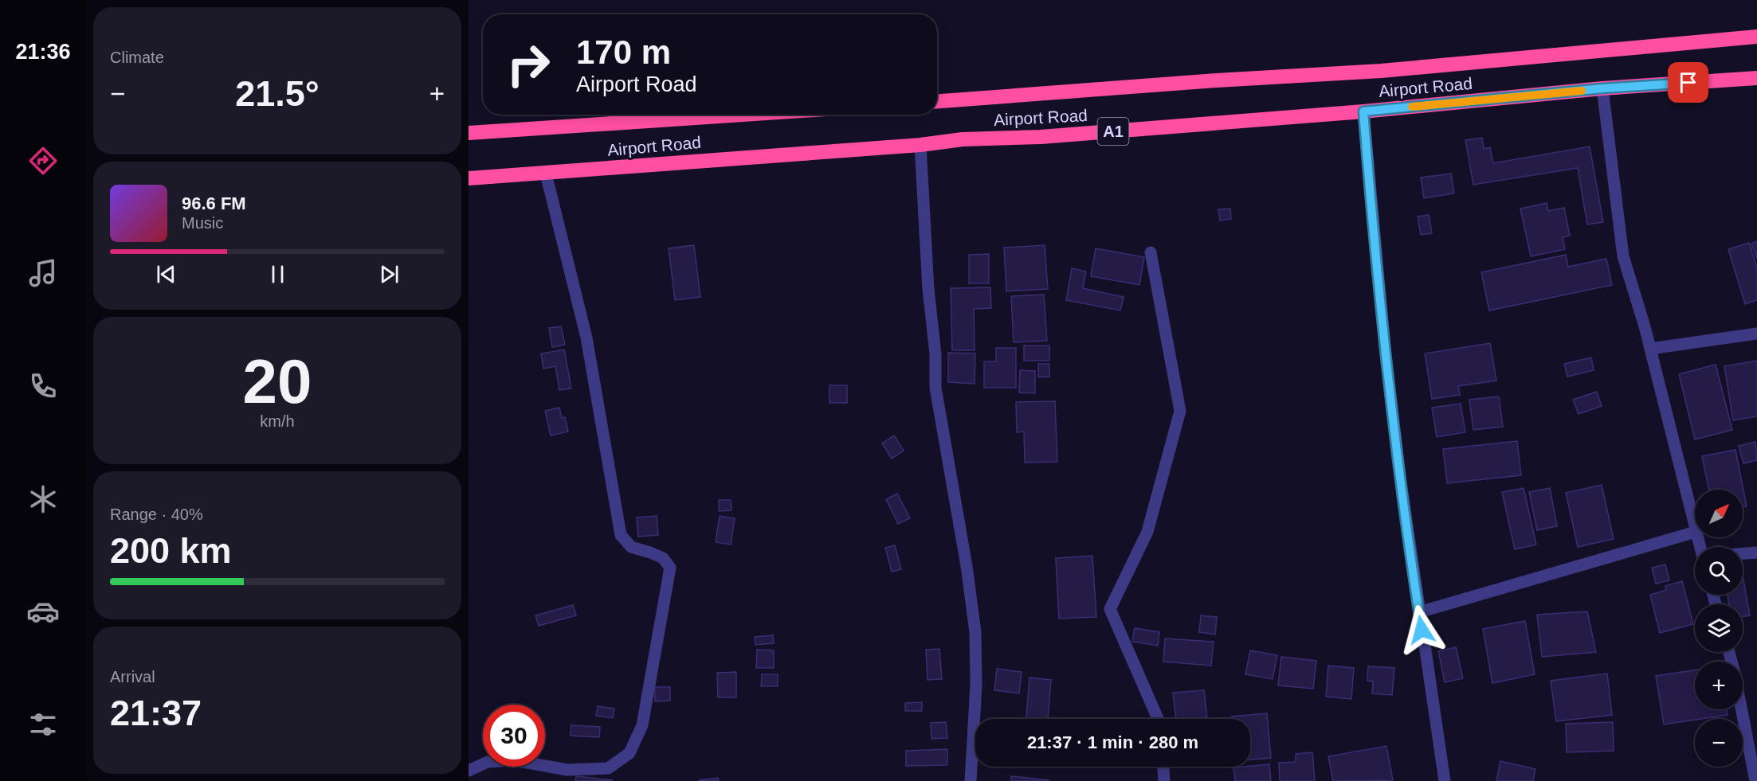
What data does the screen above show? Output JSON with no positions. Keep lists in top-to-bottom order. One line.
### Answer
{"streets":{"highway":["Airport Road","A1"]},"north":"top right","page":{"tabs":"21:36","tile":["Climate",["20","km/h"],["Range · 40%","200 km"],["Arrival","21:37"]],"turn":["170 m","Airport Road"],"heat":["−","21.5°","+"],"song":["96.6 FM","Music"],"map_buttons":["+","−"],"limit":"30","trip":"21:37 · 1 min · 280 m"}}
